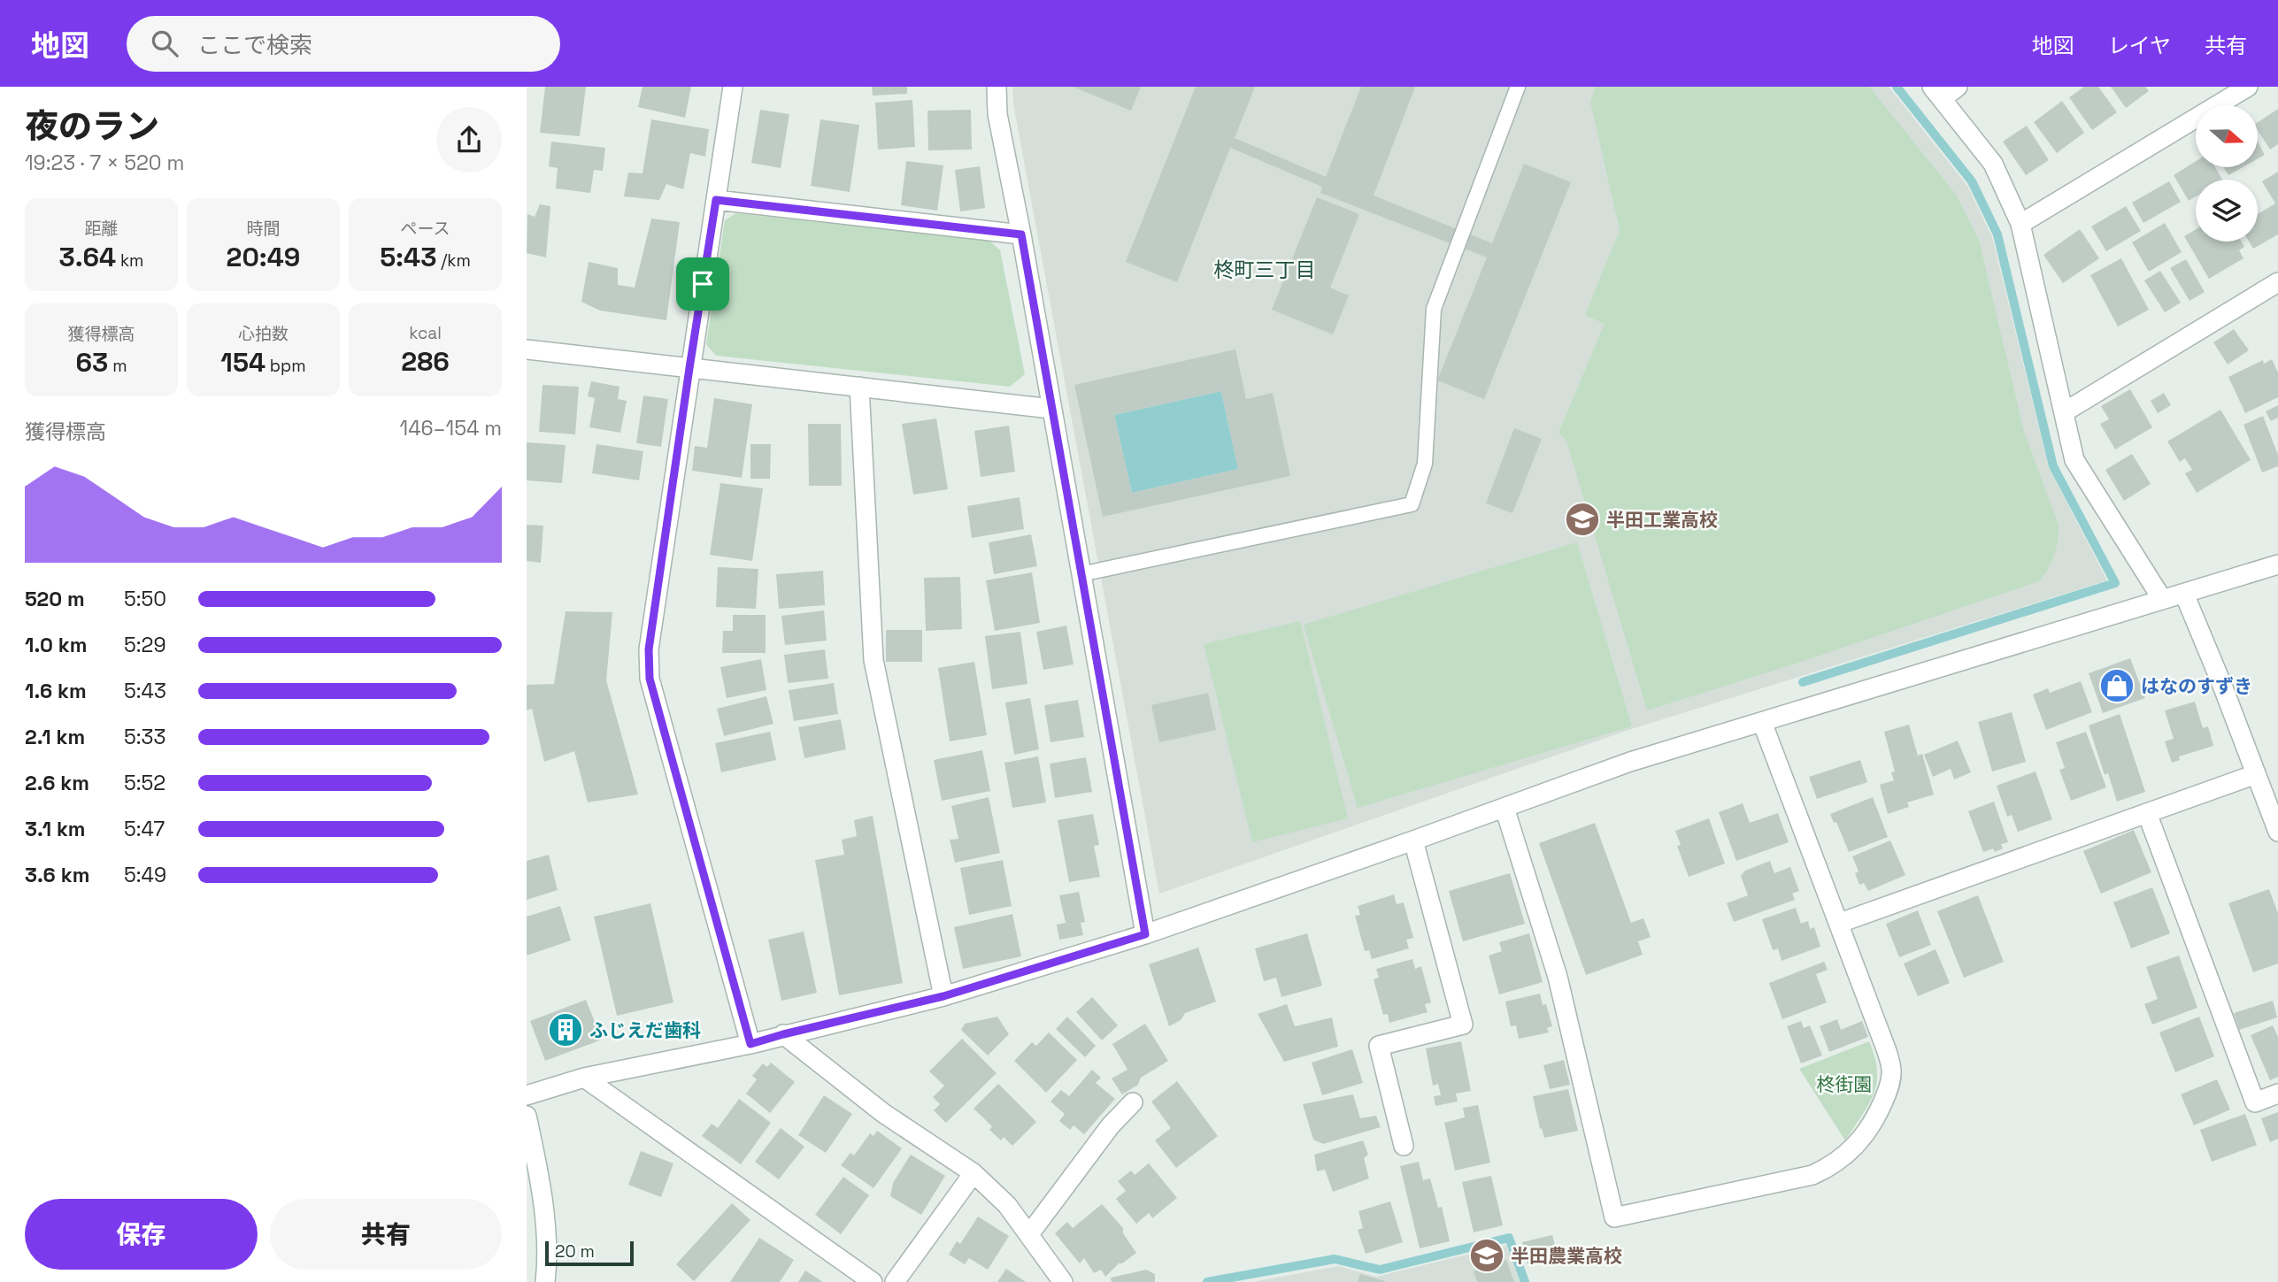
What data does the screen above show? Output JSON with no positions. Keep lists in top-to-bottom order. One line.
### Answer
{"districts":["柊町三丁目"],"parks":["柊街園"],"places":{"school or university":["半田工業高校","半田農業高校"],"shop":["はなのすずき"],"building":["ふじえだ歯科"]},"scale_bar":"20 m","north":"right","page":{"header":"地図","search":"ここで検索","nav":["地図","レイヤ","共有"],"heading":["夜のラン","19:23 · 7 × 520 m"],"stats":[["距離","3.64 km"],["時間","20:49"],["ペース","5:43 /km"],["獲得標高","63 m"],["心拍数","154 bpm"],["kcal","286"]],"chart":["獲得標高","146–154 m"],"list":[{"name":"520 m","note":"5:50"},{"name":"1.0 km","note":"5:29"},{"name":"1.6 km","note":"5:43"},{"name":"2.1 km","note":"5:33"},{"name":"2.6 km","note":"5:52"},{"name":"3.1 km","note":"5:47"},{"name":"3.6 km","note":"5:49"}],"buttons":["保存","共有"],"scale":"20 m"}}
